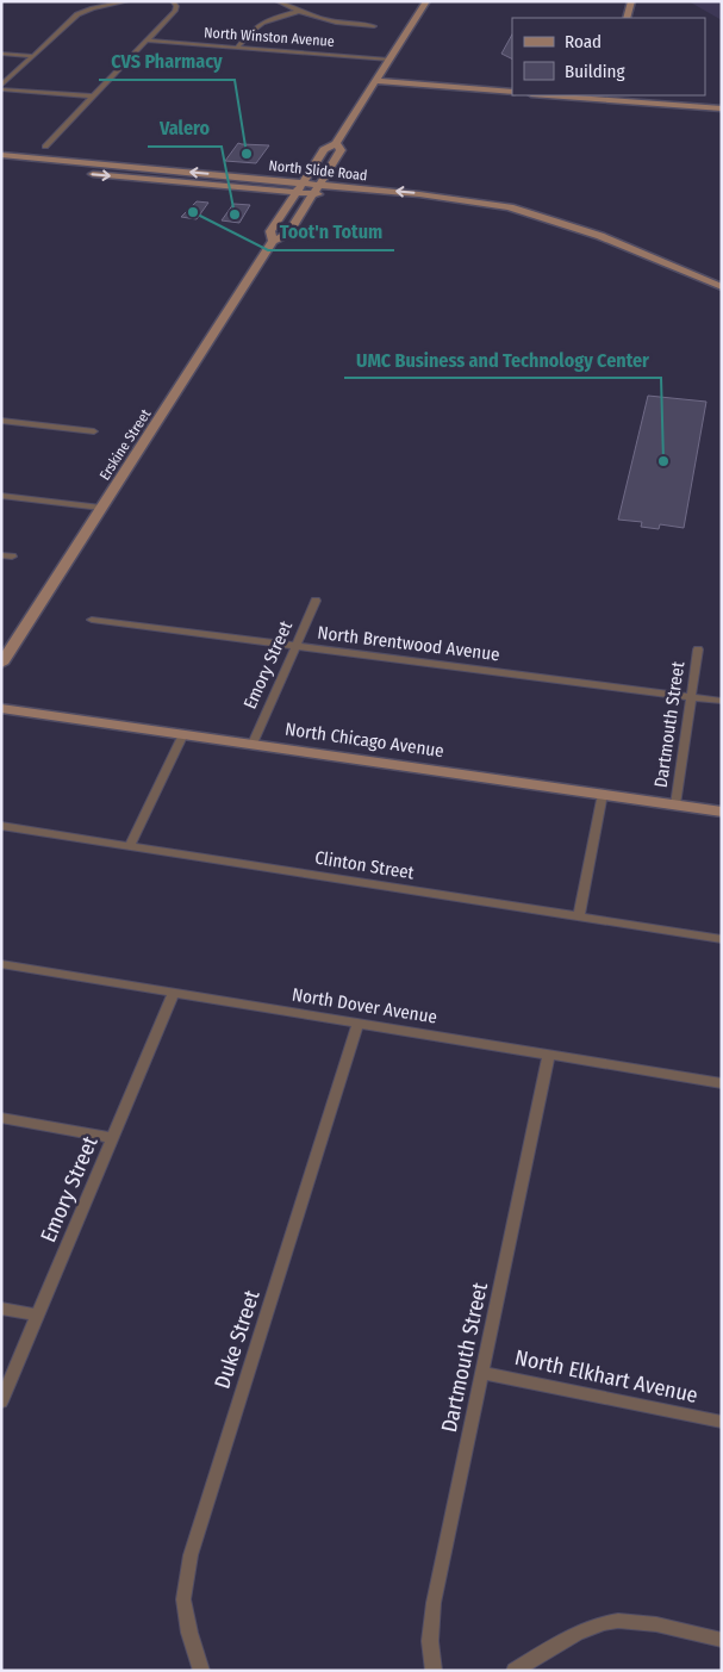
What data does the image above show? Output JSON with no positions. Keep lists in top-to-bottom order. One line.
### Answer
{"streets":{"main road":["North Slide Road","Erskine Street","North Chicago Avenue"],"street":["North Winston Avenue","North Brentwood Avenue","Emory Street","Dartmouth Street","Clinton Street","North Dover Avenue","Duke Street","North Elkhart Avenue"]},"crossings":[["North Winston Avenue","Erskine Street"],["North Slide Road","Erskine Street"],["North Brentwood Avenue","Emory Street"],["North Brentwood Avenue","Dartmouth Street"],["Emory Street","North Chicago Avenue"],["Emory Street","North Dover Avenue"],["Dartmouth Street","North Chicago Avenue"],["Dartmouth Street","North Dover Avenue"],["Dartmouth Street","North Elkhart Avenue"],["North Dover Avenue","Duke Street"]],"places":["CVS Pharmacy","Toot'n Totum","Valero","UMC Business and Technology Center"],"legend":["Road","Building"]}
